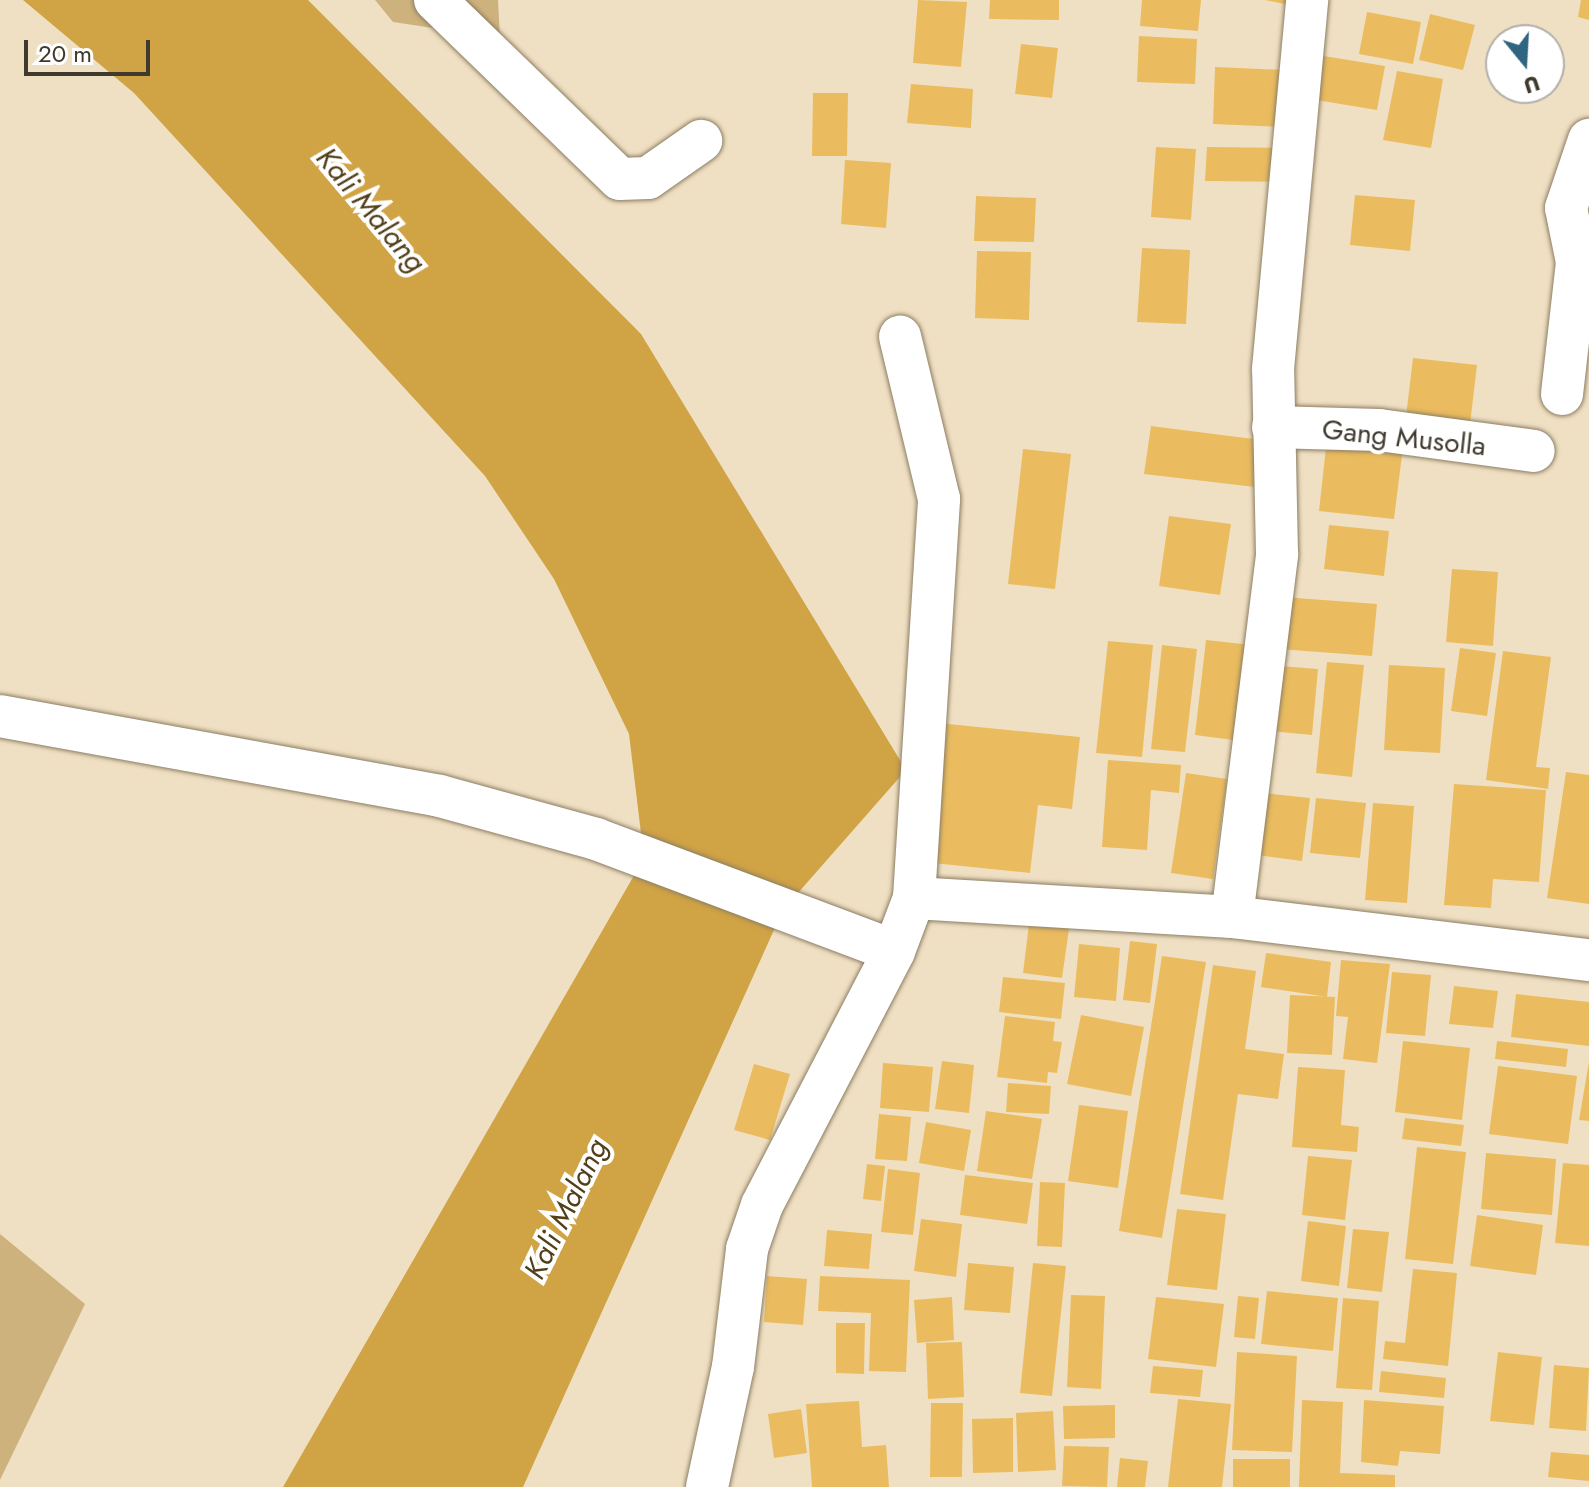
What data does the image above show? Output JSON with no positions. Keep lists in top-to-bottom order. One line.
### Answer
{"streets":{"street":["Gang Musolla"]},"water":["Kali Malang"],"scale_bar":"20 m","north":"bottom"}
